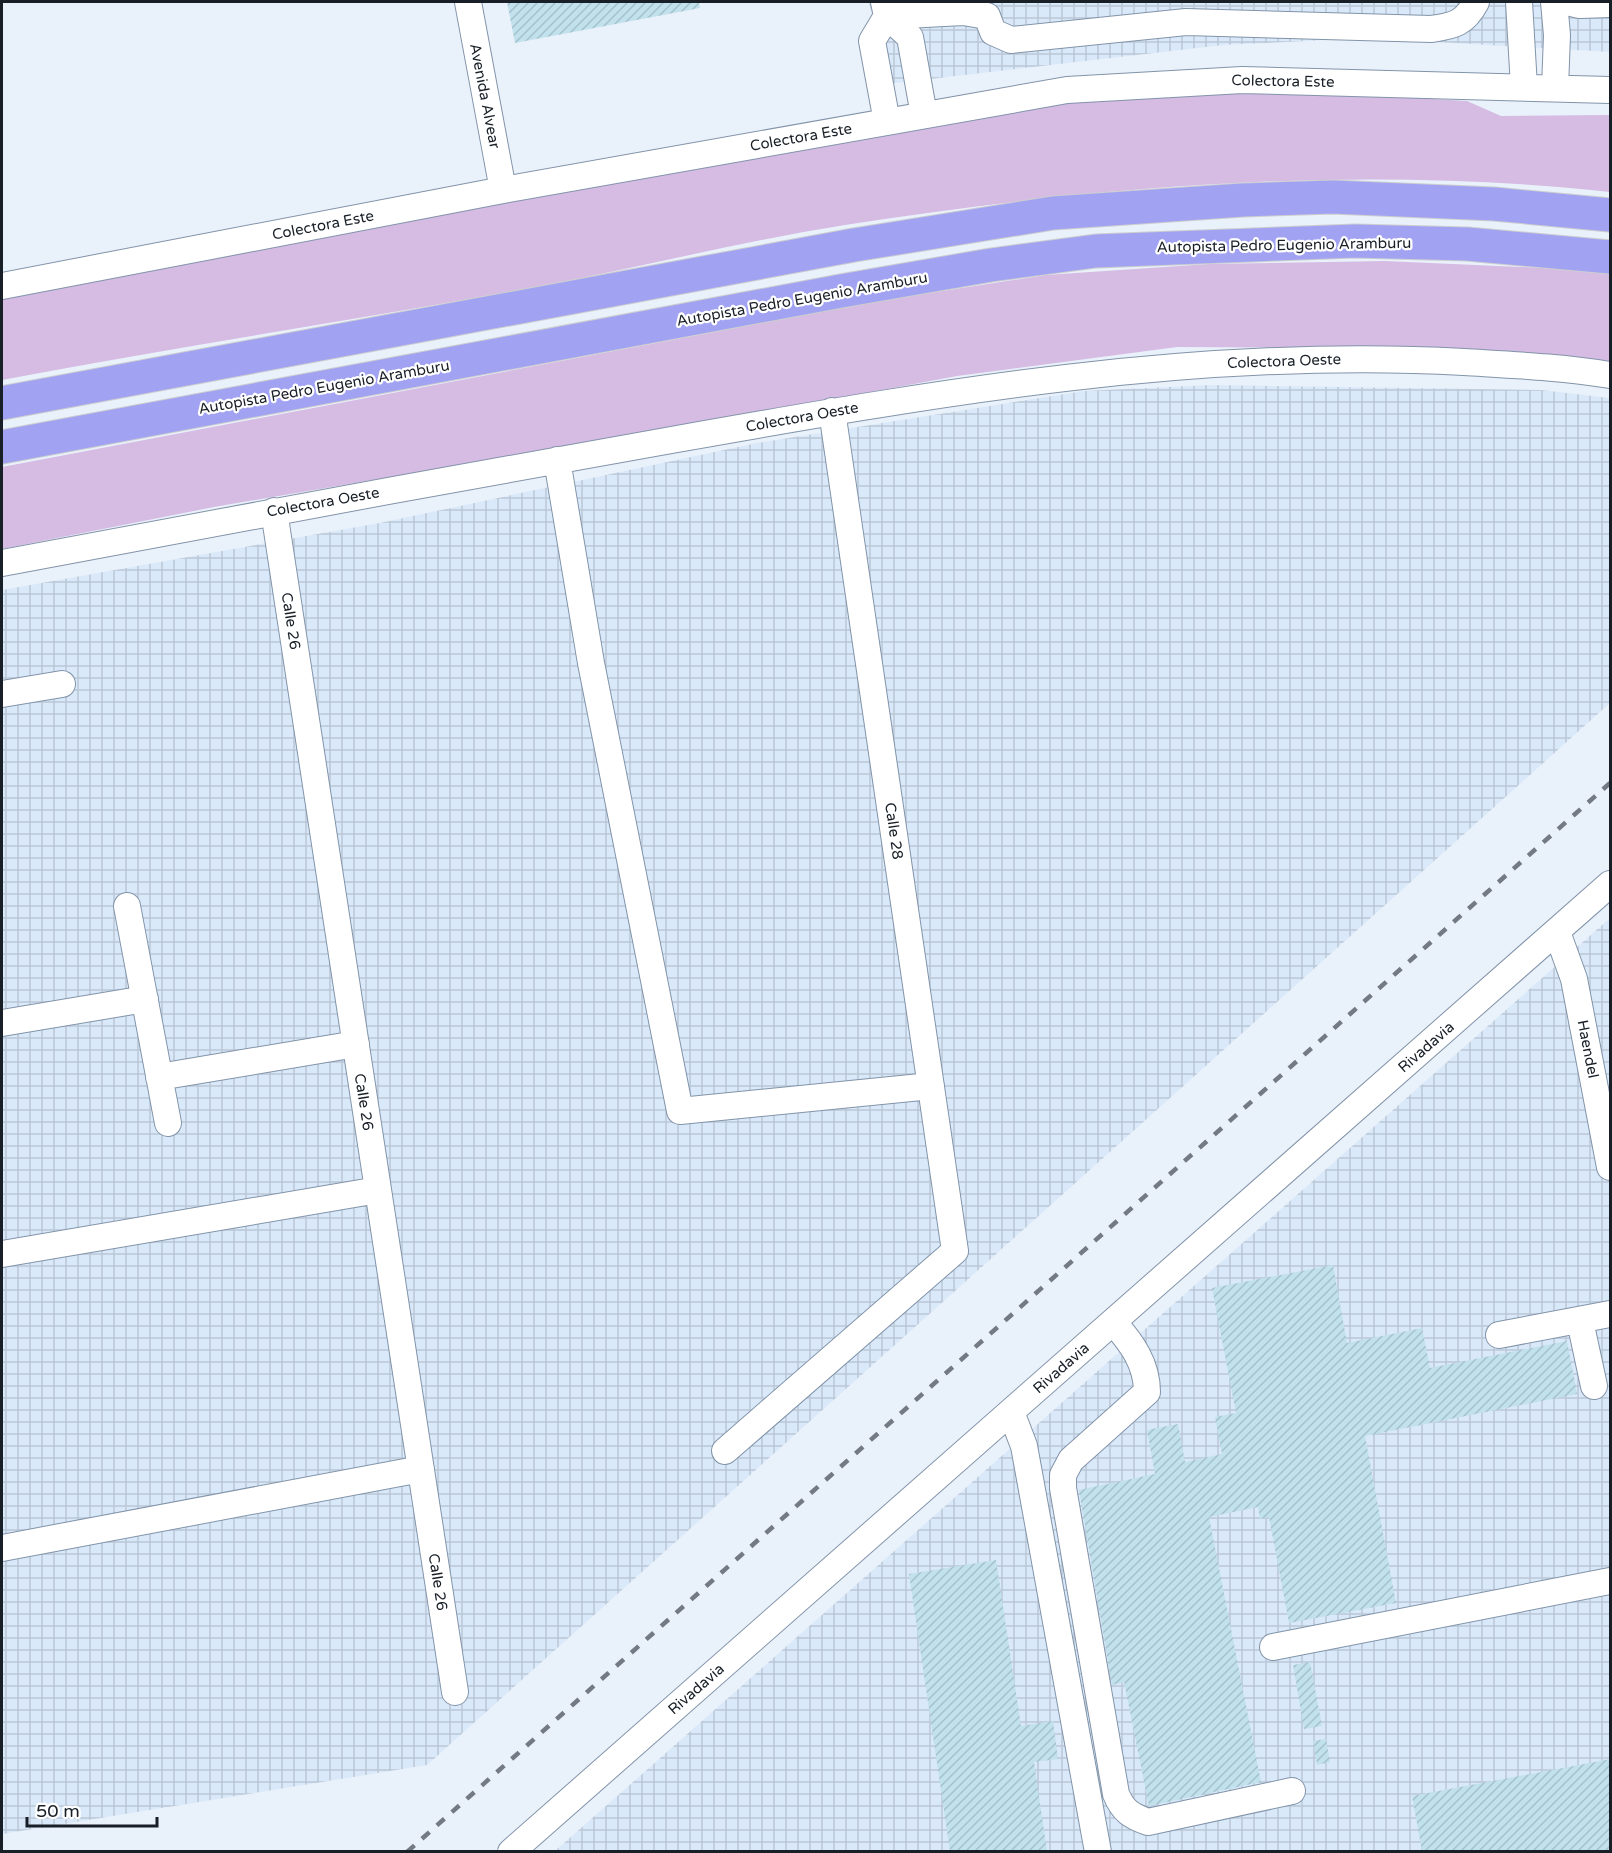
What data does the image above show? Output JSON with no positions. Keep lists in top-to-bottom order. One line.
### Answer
{"streets":{"highway":["Autopista Pedro Eugenio Aramburu"],"street":["Colectora Este","Avenida Alvear","Colectora Oeste","Calle 26","Calle 28","Rivadavia","Haendel"]},"crossings":[["Colectora Este","Avenida Alvear"],["Colectora Oeste","Calle 26"],["Colectora Oeste","Calle 28"],["Rivadavia","Haendel"]],"scale_bar":"50 m"}
